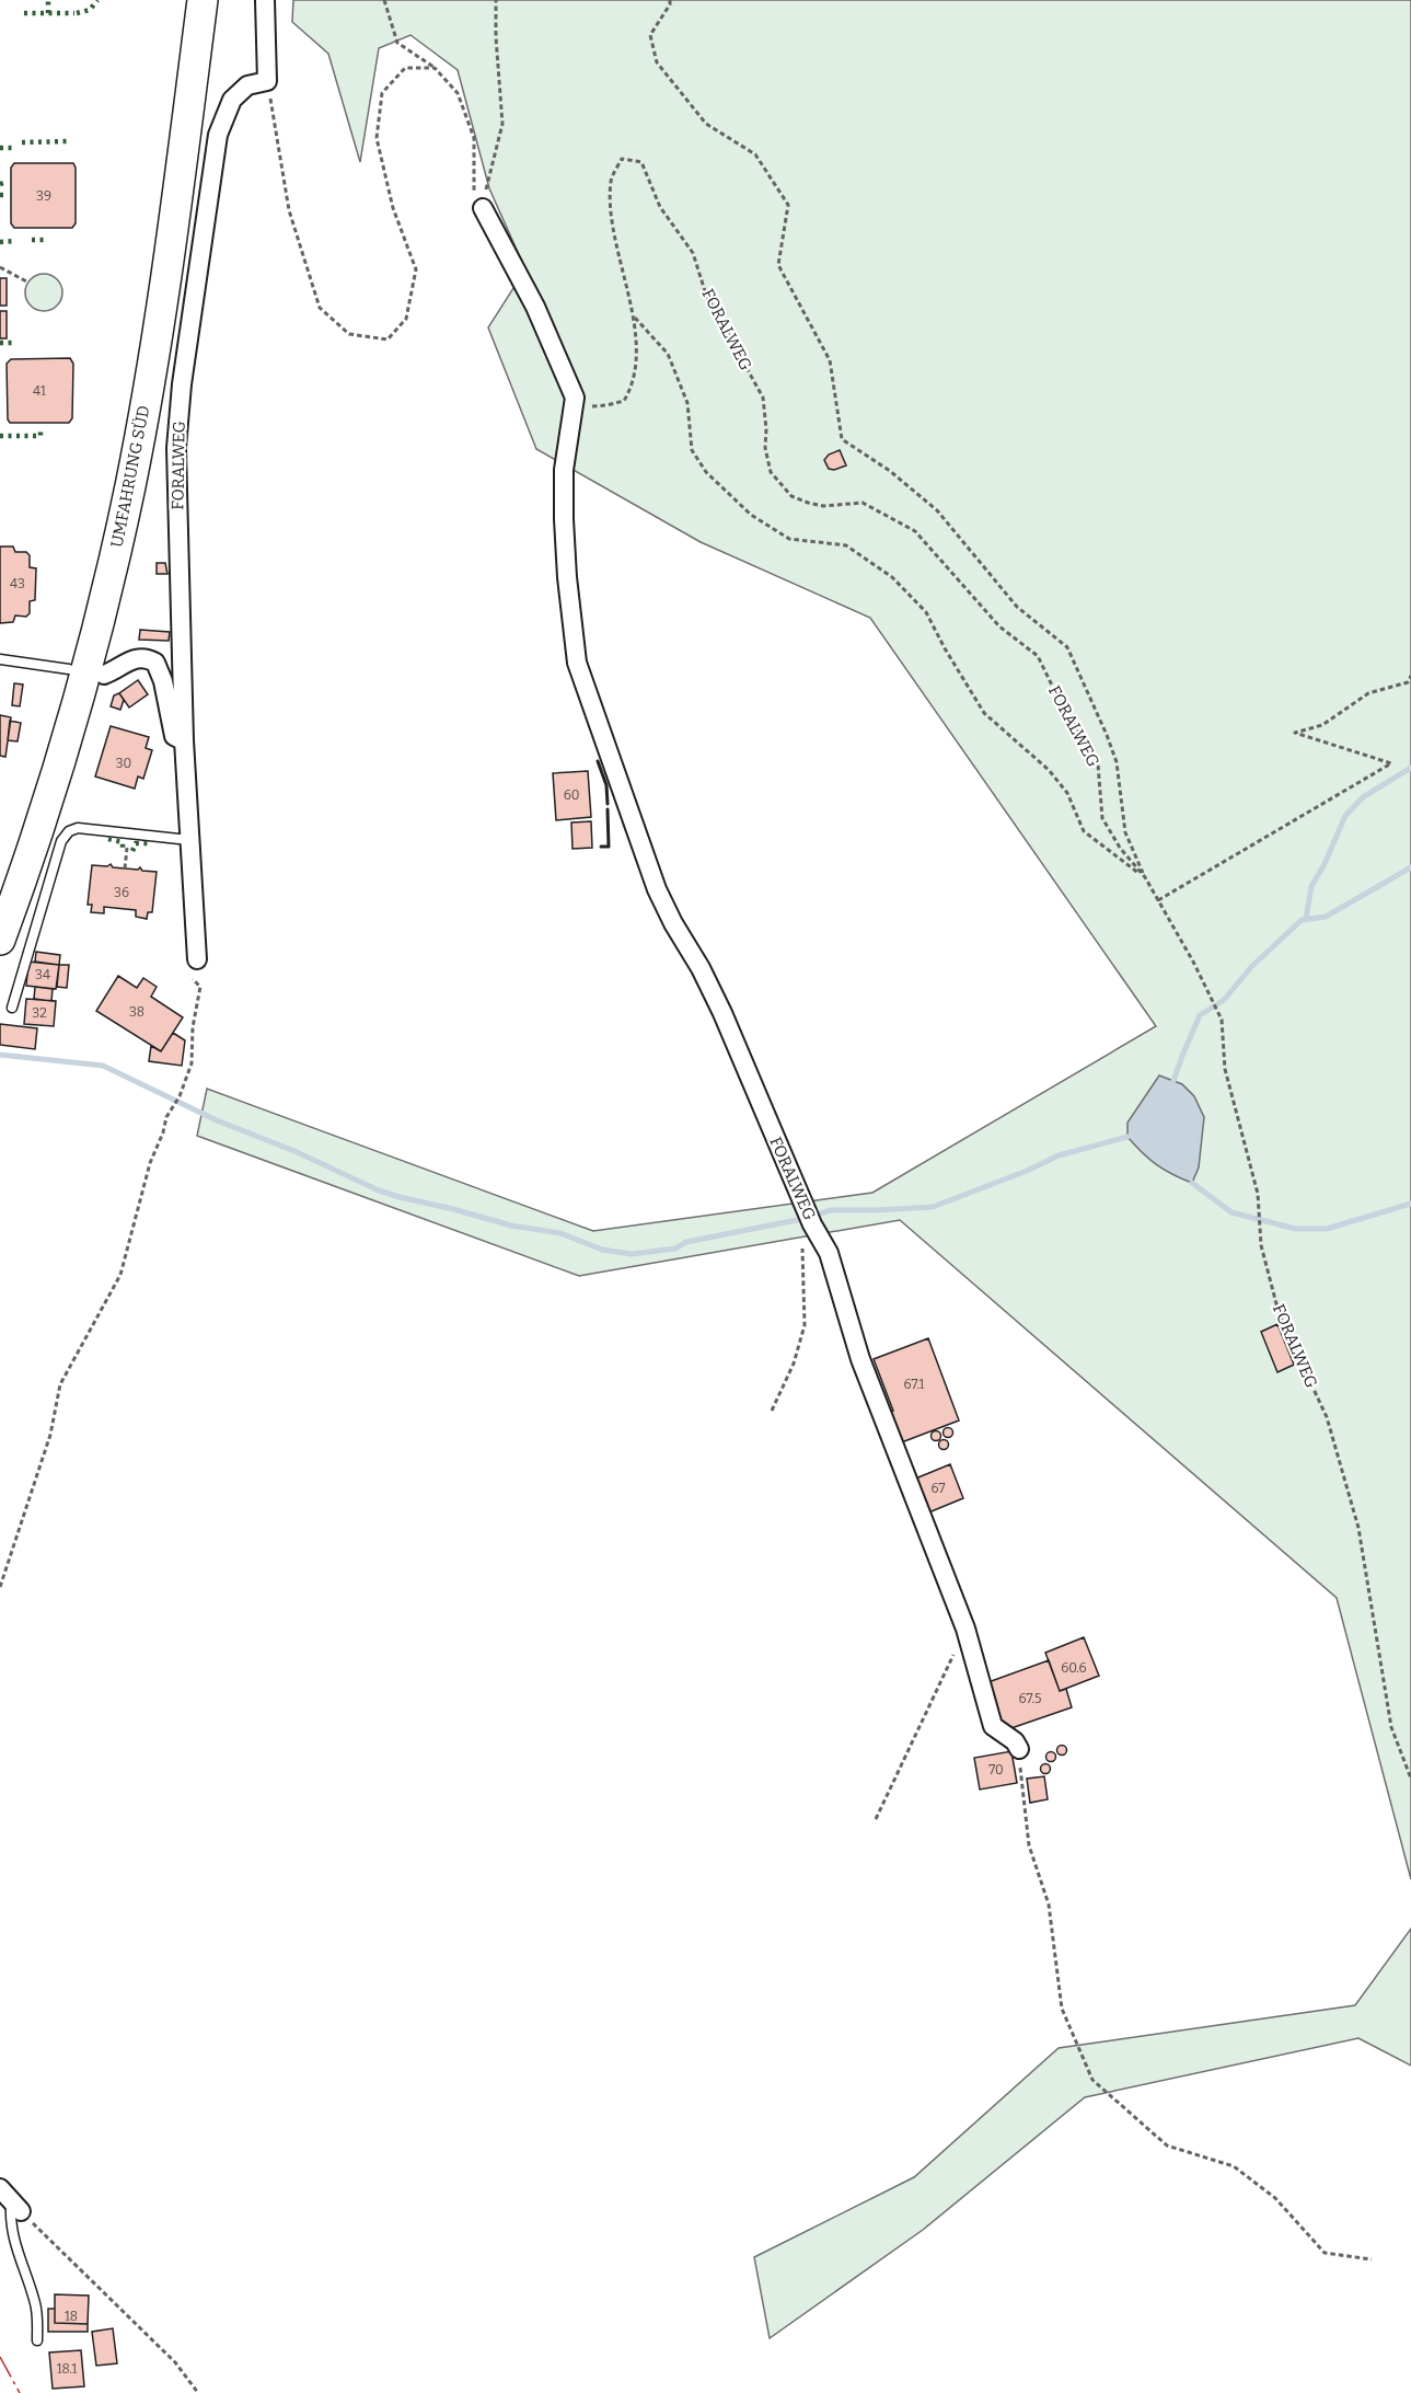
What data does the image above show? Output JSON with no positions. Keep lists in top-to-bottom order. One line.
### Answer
{"streets":{"main road":["UMFAHRUNG SÜD"],"street":["FORALWEG"]},"house_numbers":["39","41","43","30","60","36","34","38","32","67.1","67","60.6","67.5","70","18","18.1"]}
